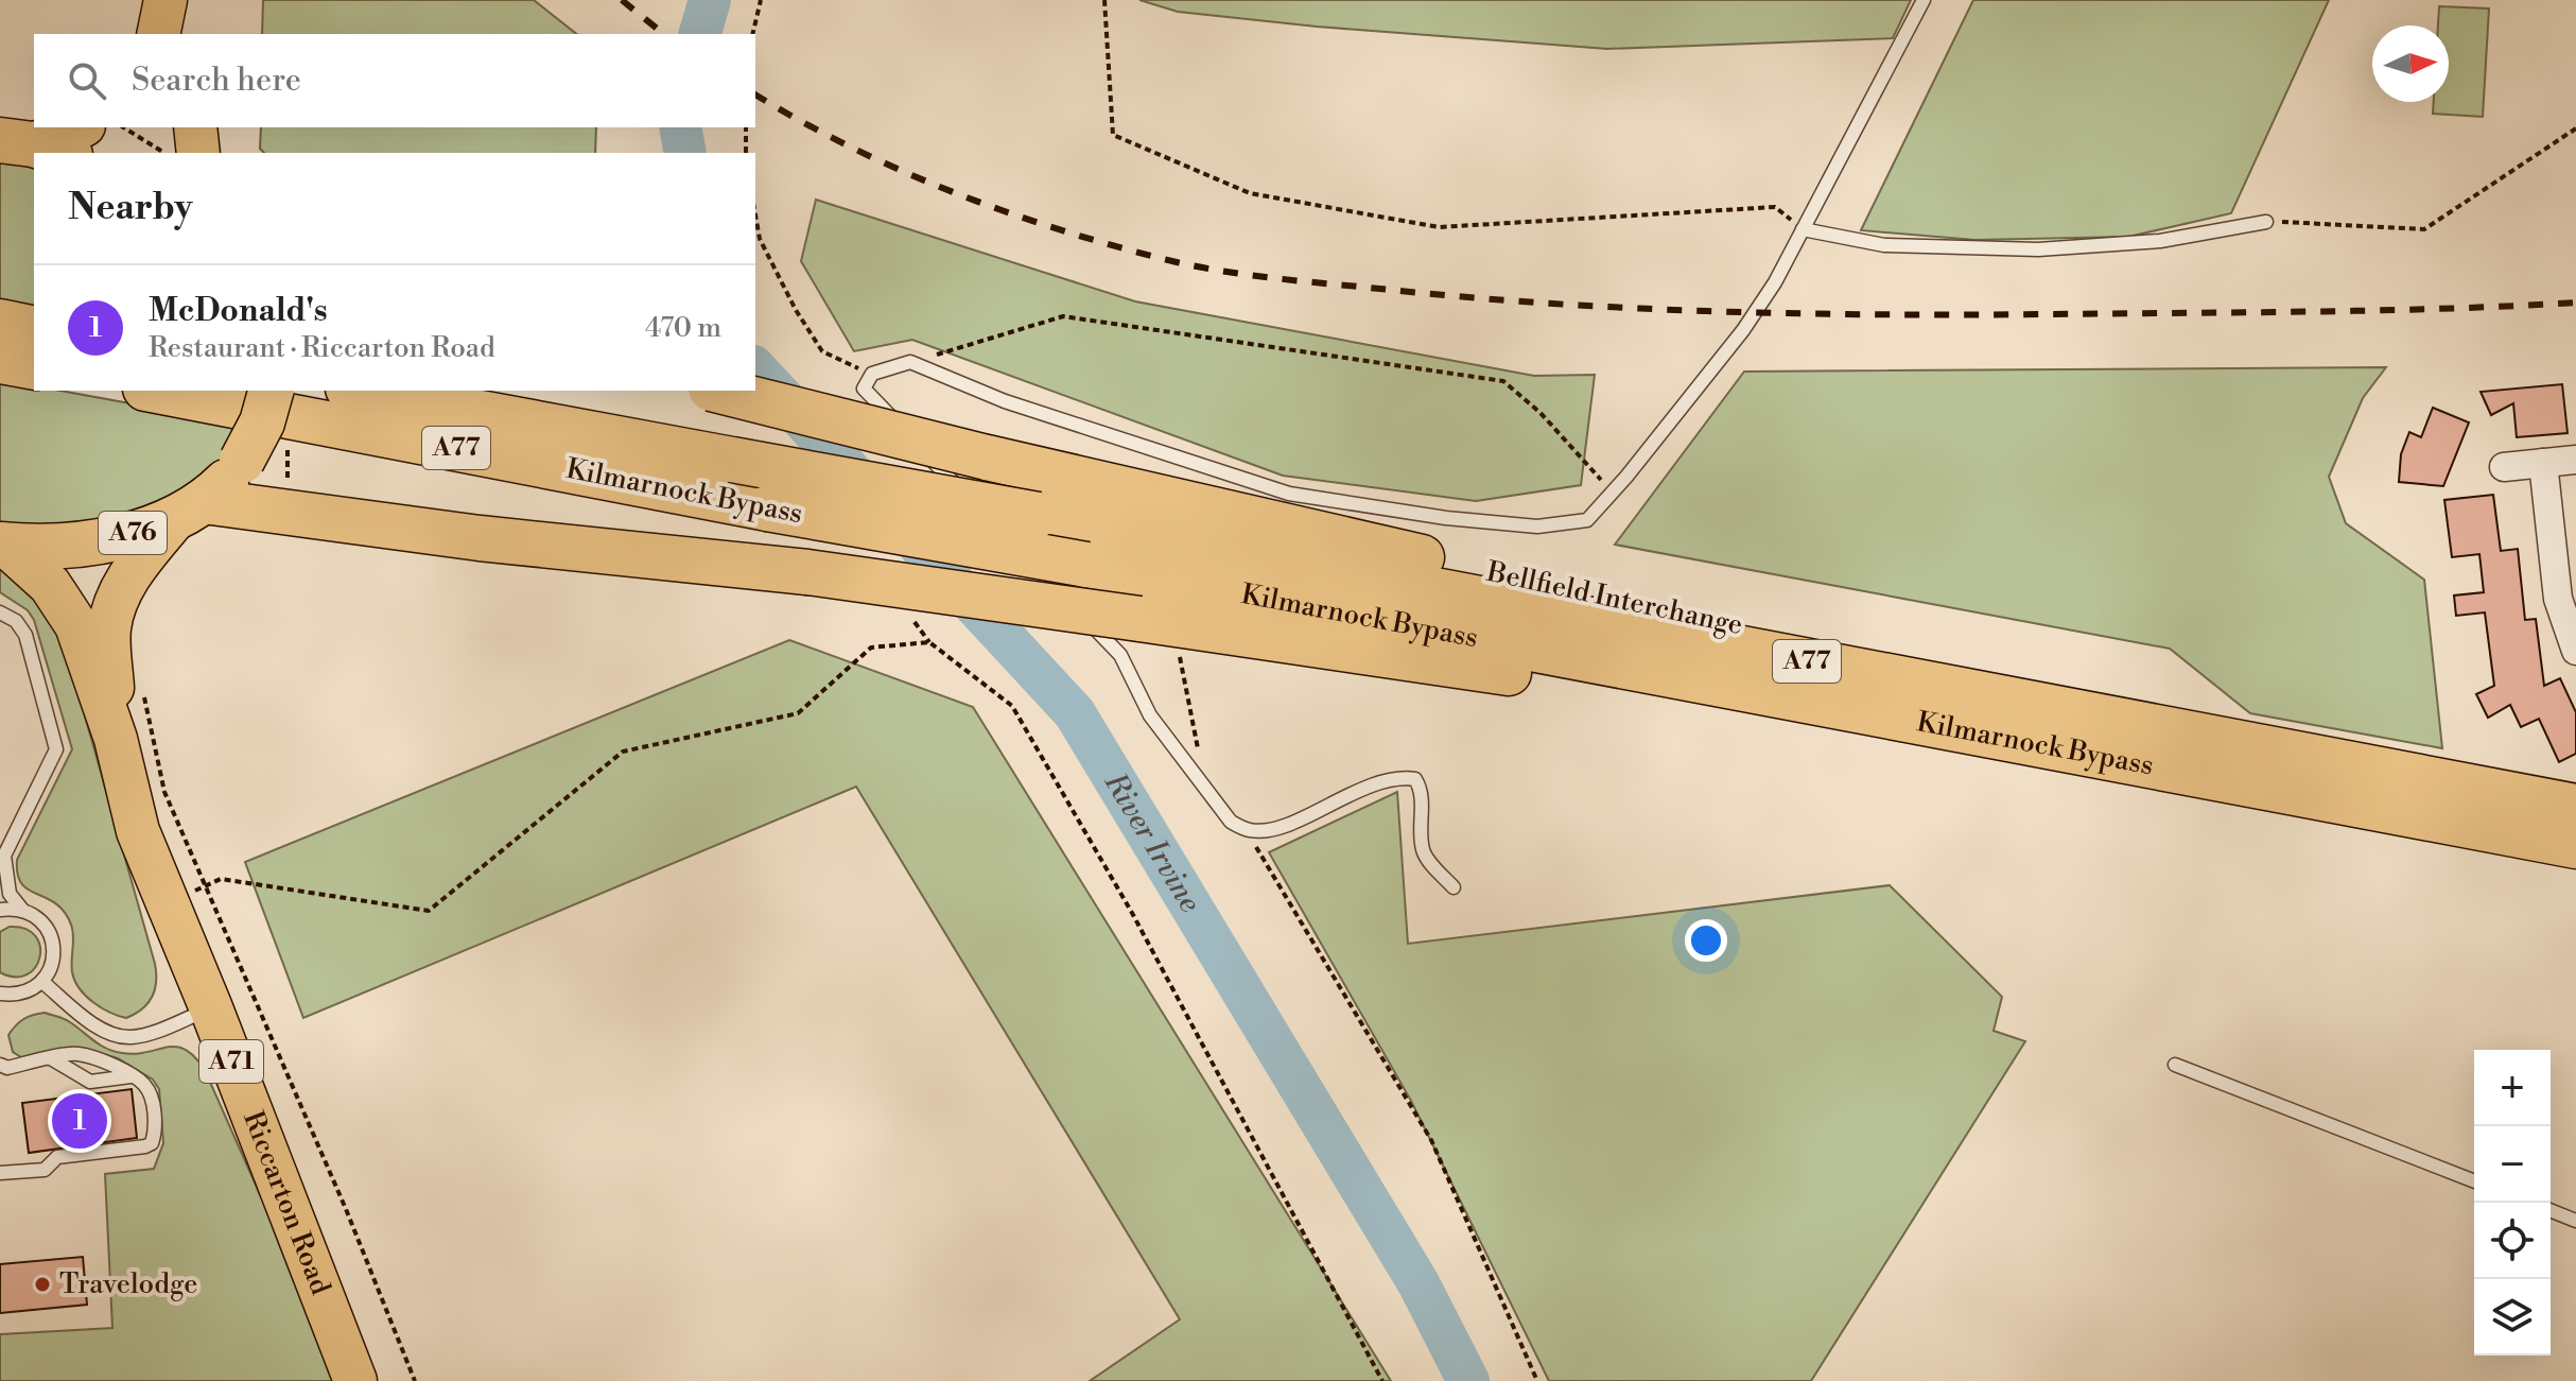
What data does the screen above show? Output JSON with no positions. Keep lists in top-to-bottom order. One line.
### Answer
{"streets":{"highway":["A77","Kilmarnock Bypass","A76","Bellfield Interchange"],"main road":["A71","Riccarton Road"]},"crossings":[["A77","Kilmarnock Bypass"],["A77","A76"],["A77","Bellfield Interchange"],["A77","Riccarton Road"],["Kilmarnock Bypass","Bellfield Interchange"],["A76","Riccarton Road"]],"water":["River Irvine"],"places":["Travelodge"],"north":"right","page":{"search":"Search here","heading":"Nearby","list":[{"mark":"1","name":"McDonald's","note":"Restaurant · Riccarton Road","value":"470 m"}],"map_buttons":["+","−"],"pins":"1"}}
